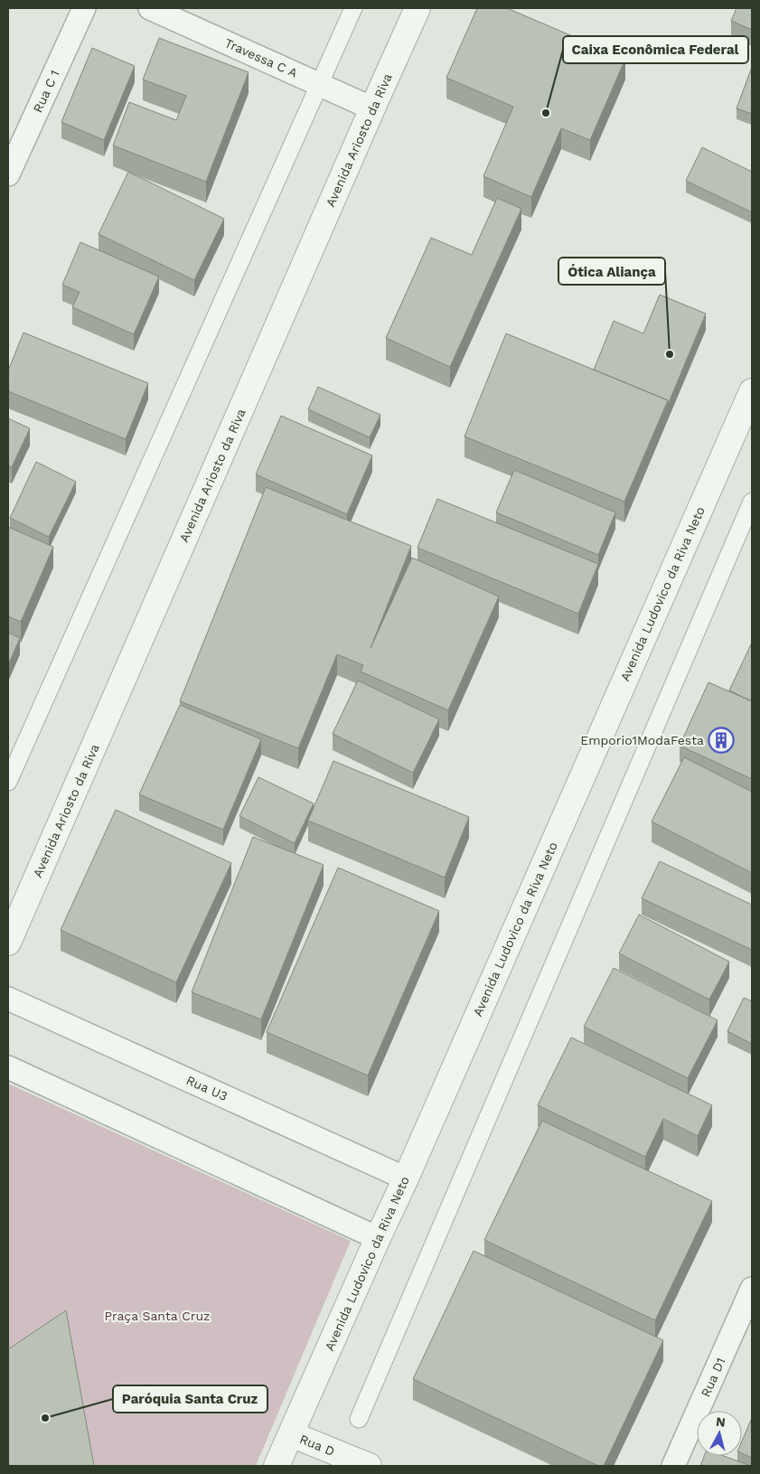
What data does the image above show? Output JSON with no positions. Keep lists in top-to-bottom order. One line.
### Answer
{"streets":{"street":["Travessa C A","Rua C 1","Avenida Ariosto da Riva","Avenida Ludovico da Riva Neto","Rua U3","Rua D1","Rua D"]},"crossings":[["Travessa C A","Avenida Ariosto da Riva"],["Avenida Ludovico da Riva Neto","Rua U3"],["Avenida Ludovico da Riva Neto","Rua D"]],"parks":["Praça Santa Cruz"],"places":{"other":["Caixa Econômica Federal","Ótica Aliança","Paróquia Santa Cruz"],"building":["Emporio1ModaFesta"]},"north":"top"}
